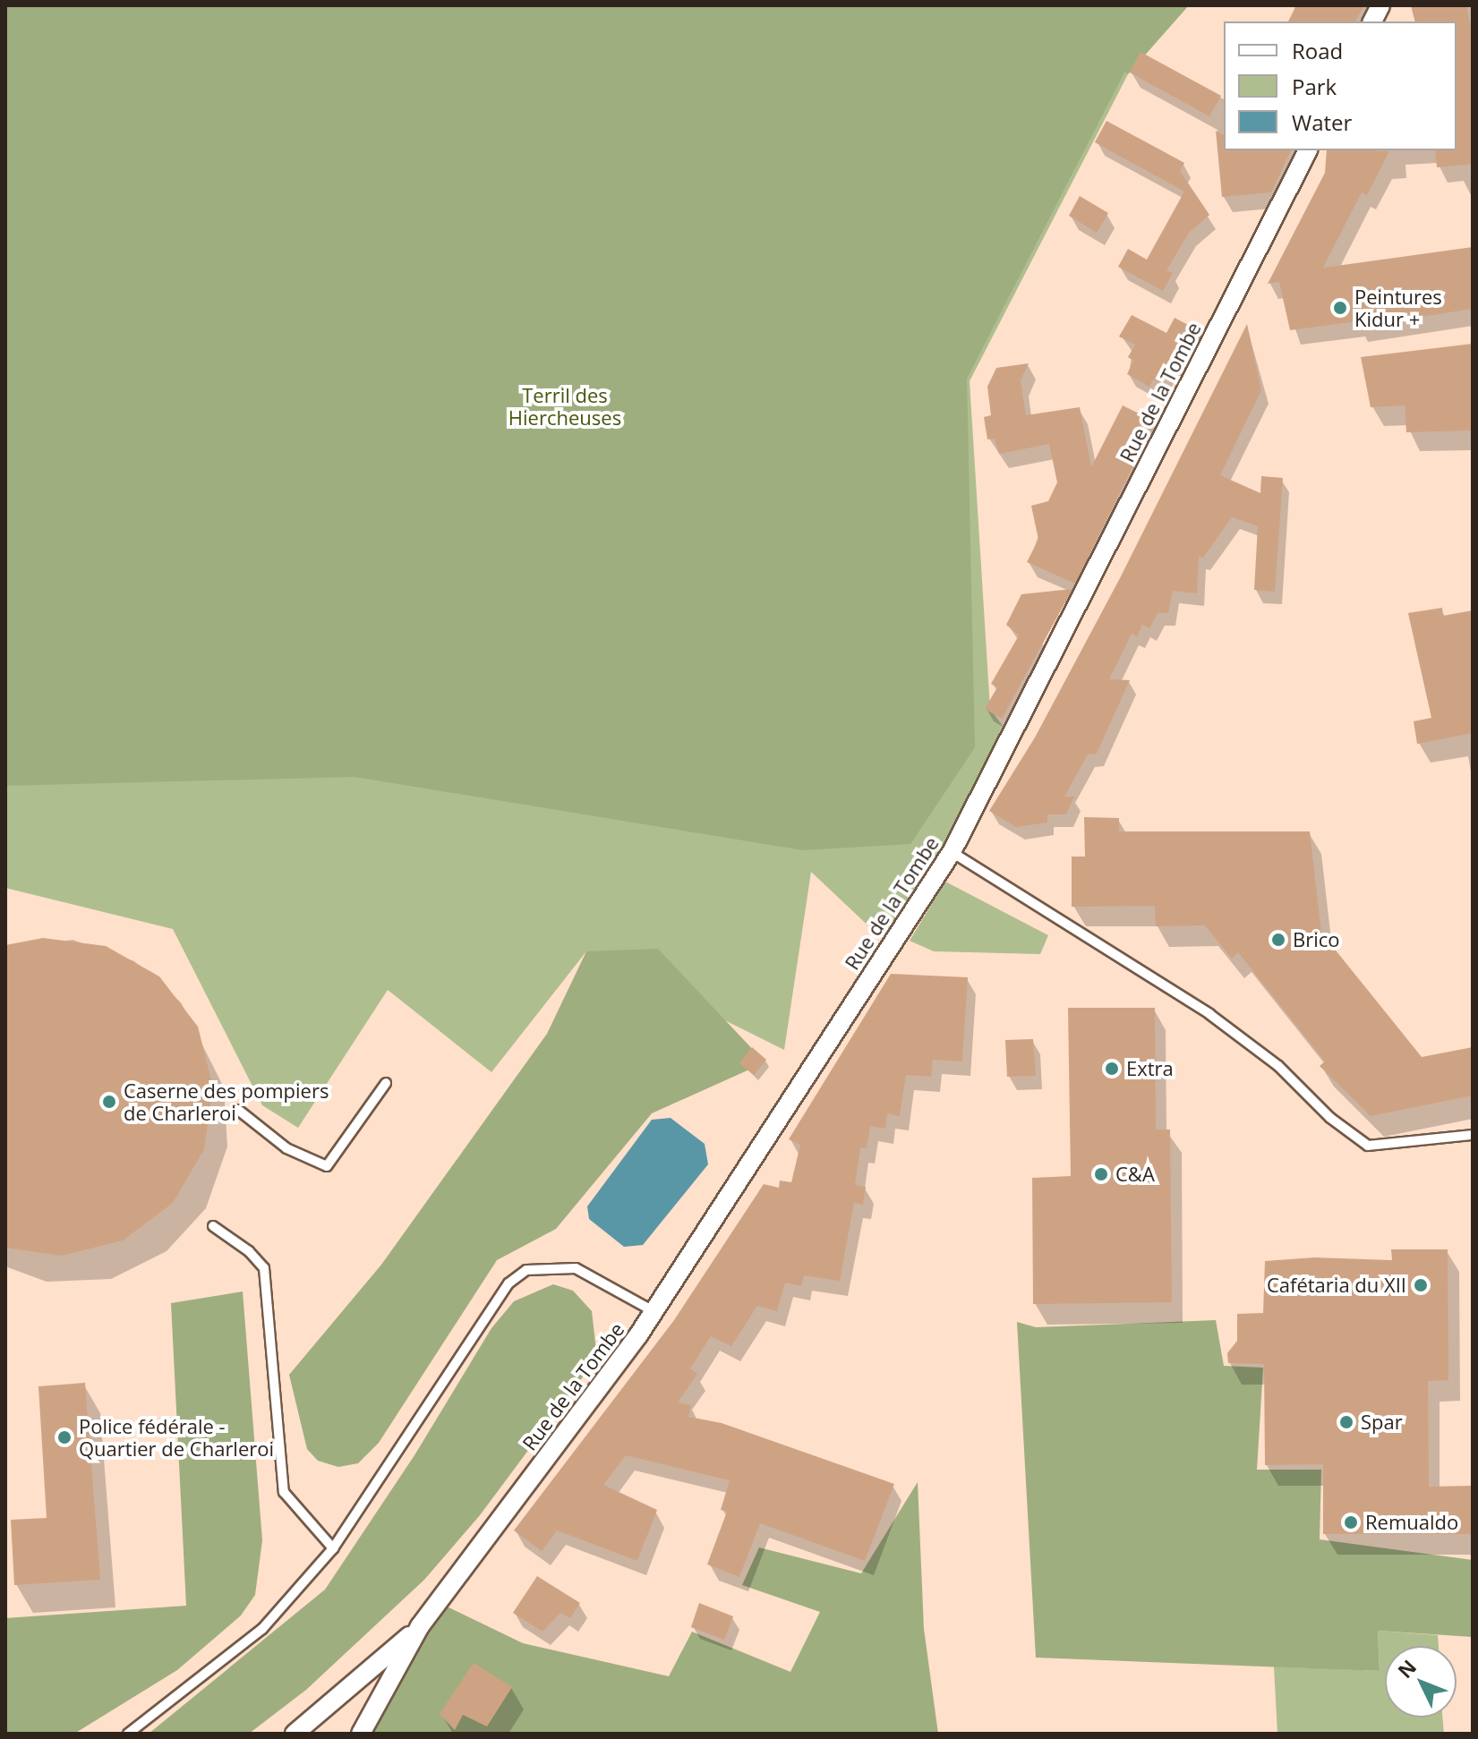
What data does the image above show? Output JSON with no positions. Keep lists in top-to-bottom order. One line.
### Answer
{"streets":{"street":["Rue de la Tombe"]},"parks":["Terril des Hiercheuses"],"places":["Peintures Kidur +","Brico","Extra","Caserne des pompiers de Charleroi","C&A","Cafétaria du XII","Spar","Police fédérale - Quartier de Charleroi","Remualdo"],"legend":["Road","Park","Water"],"north":"top left"}
